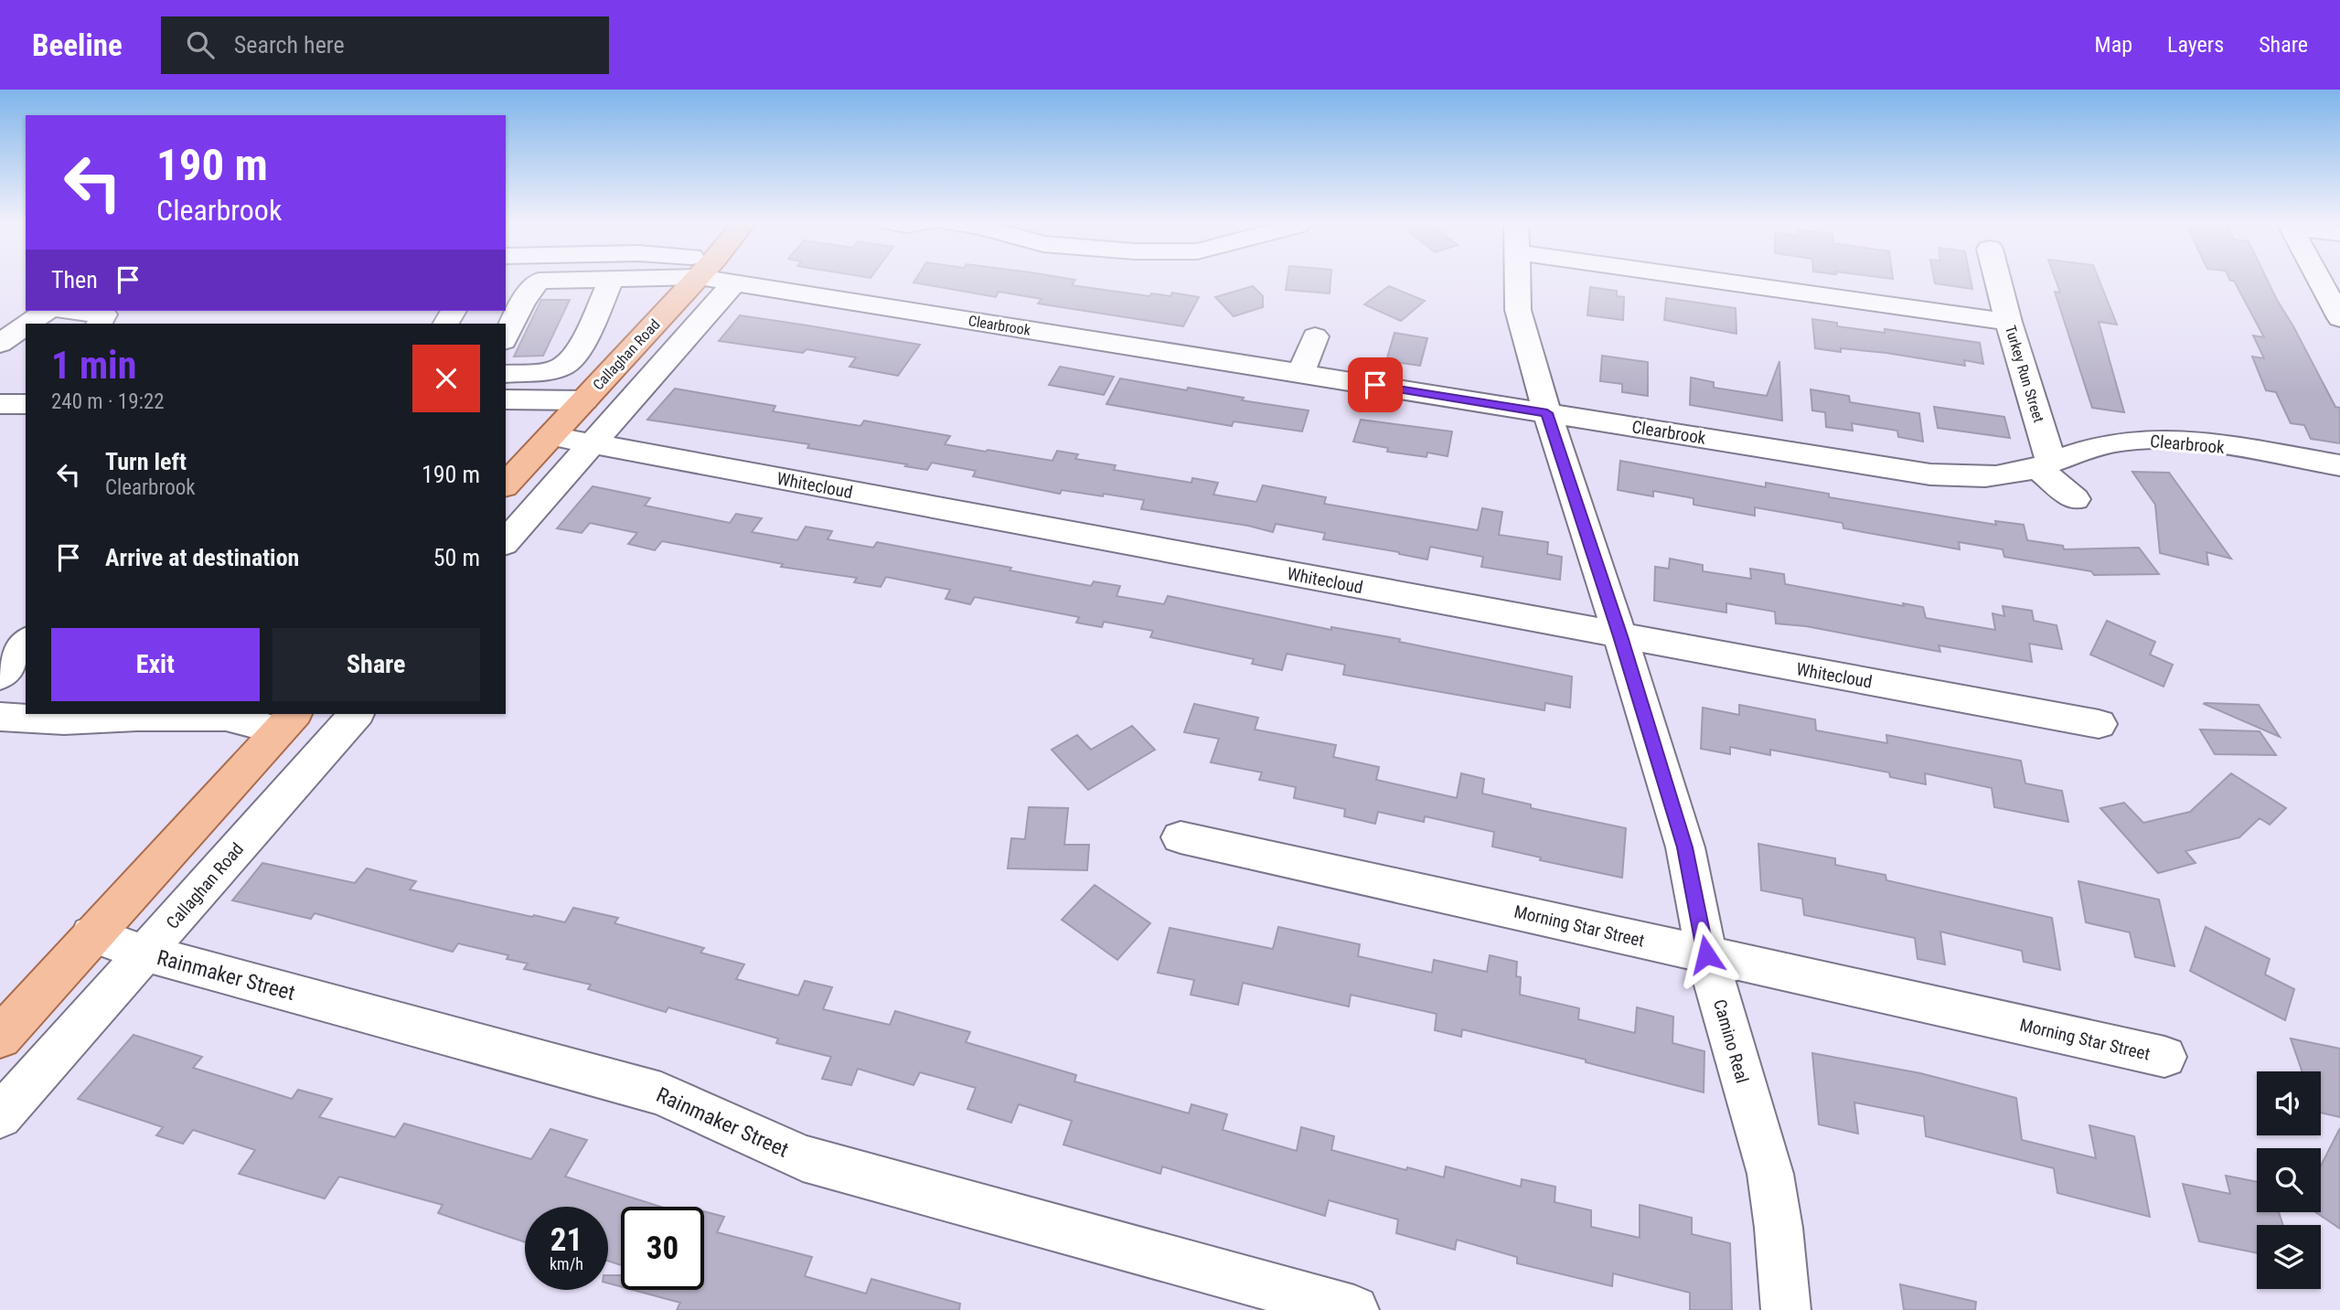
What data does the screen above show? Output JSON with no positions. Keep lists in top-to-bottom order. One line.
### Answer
{"streets":{"main road":["Callaghan Road"],"street":["Clearbrook","Turkey Run Street","Whitecloud","Morning Star Street","Rainmaker Street","Camino Real"]},"crossings":[["Clearbrook","Callaghan Road"],["Clearbrook","Turkey Run Street"],["Clearbrook","Camino Real"],["Callaghan Road","Whitecloud"],["Callaghan Road","Rainmaker Street"],["Whitecloud","Camino Real"],["Morning Star Street","Camino Real"]],"page":{"header":"Beeline","search":"Search here","nav":["Map","Layers","Share"],"turn":["190 m","Clearbrook"],"then":"Then","heading":["1 min","240 m · 19:22"],"list":[{"name":"Turn left","note":"Clearbrook","value":"190 m"},{"name":"Arrive at destination","value":"50 m"}],"buttons":["Exit","Share"],"speed":"21 km/h","limit":"30"}}
